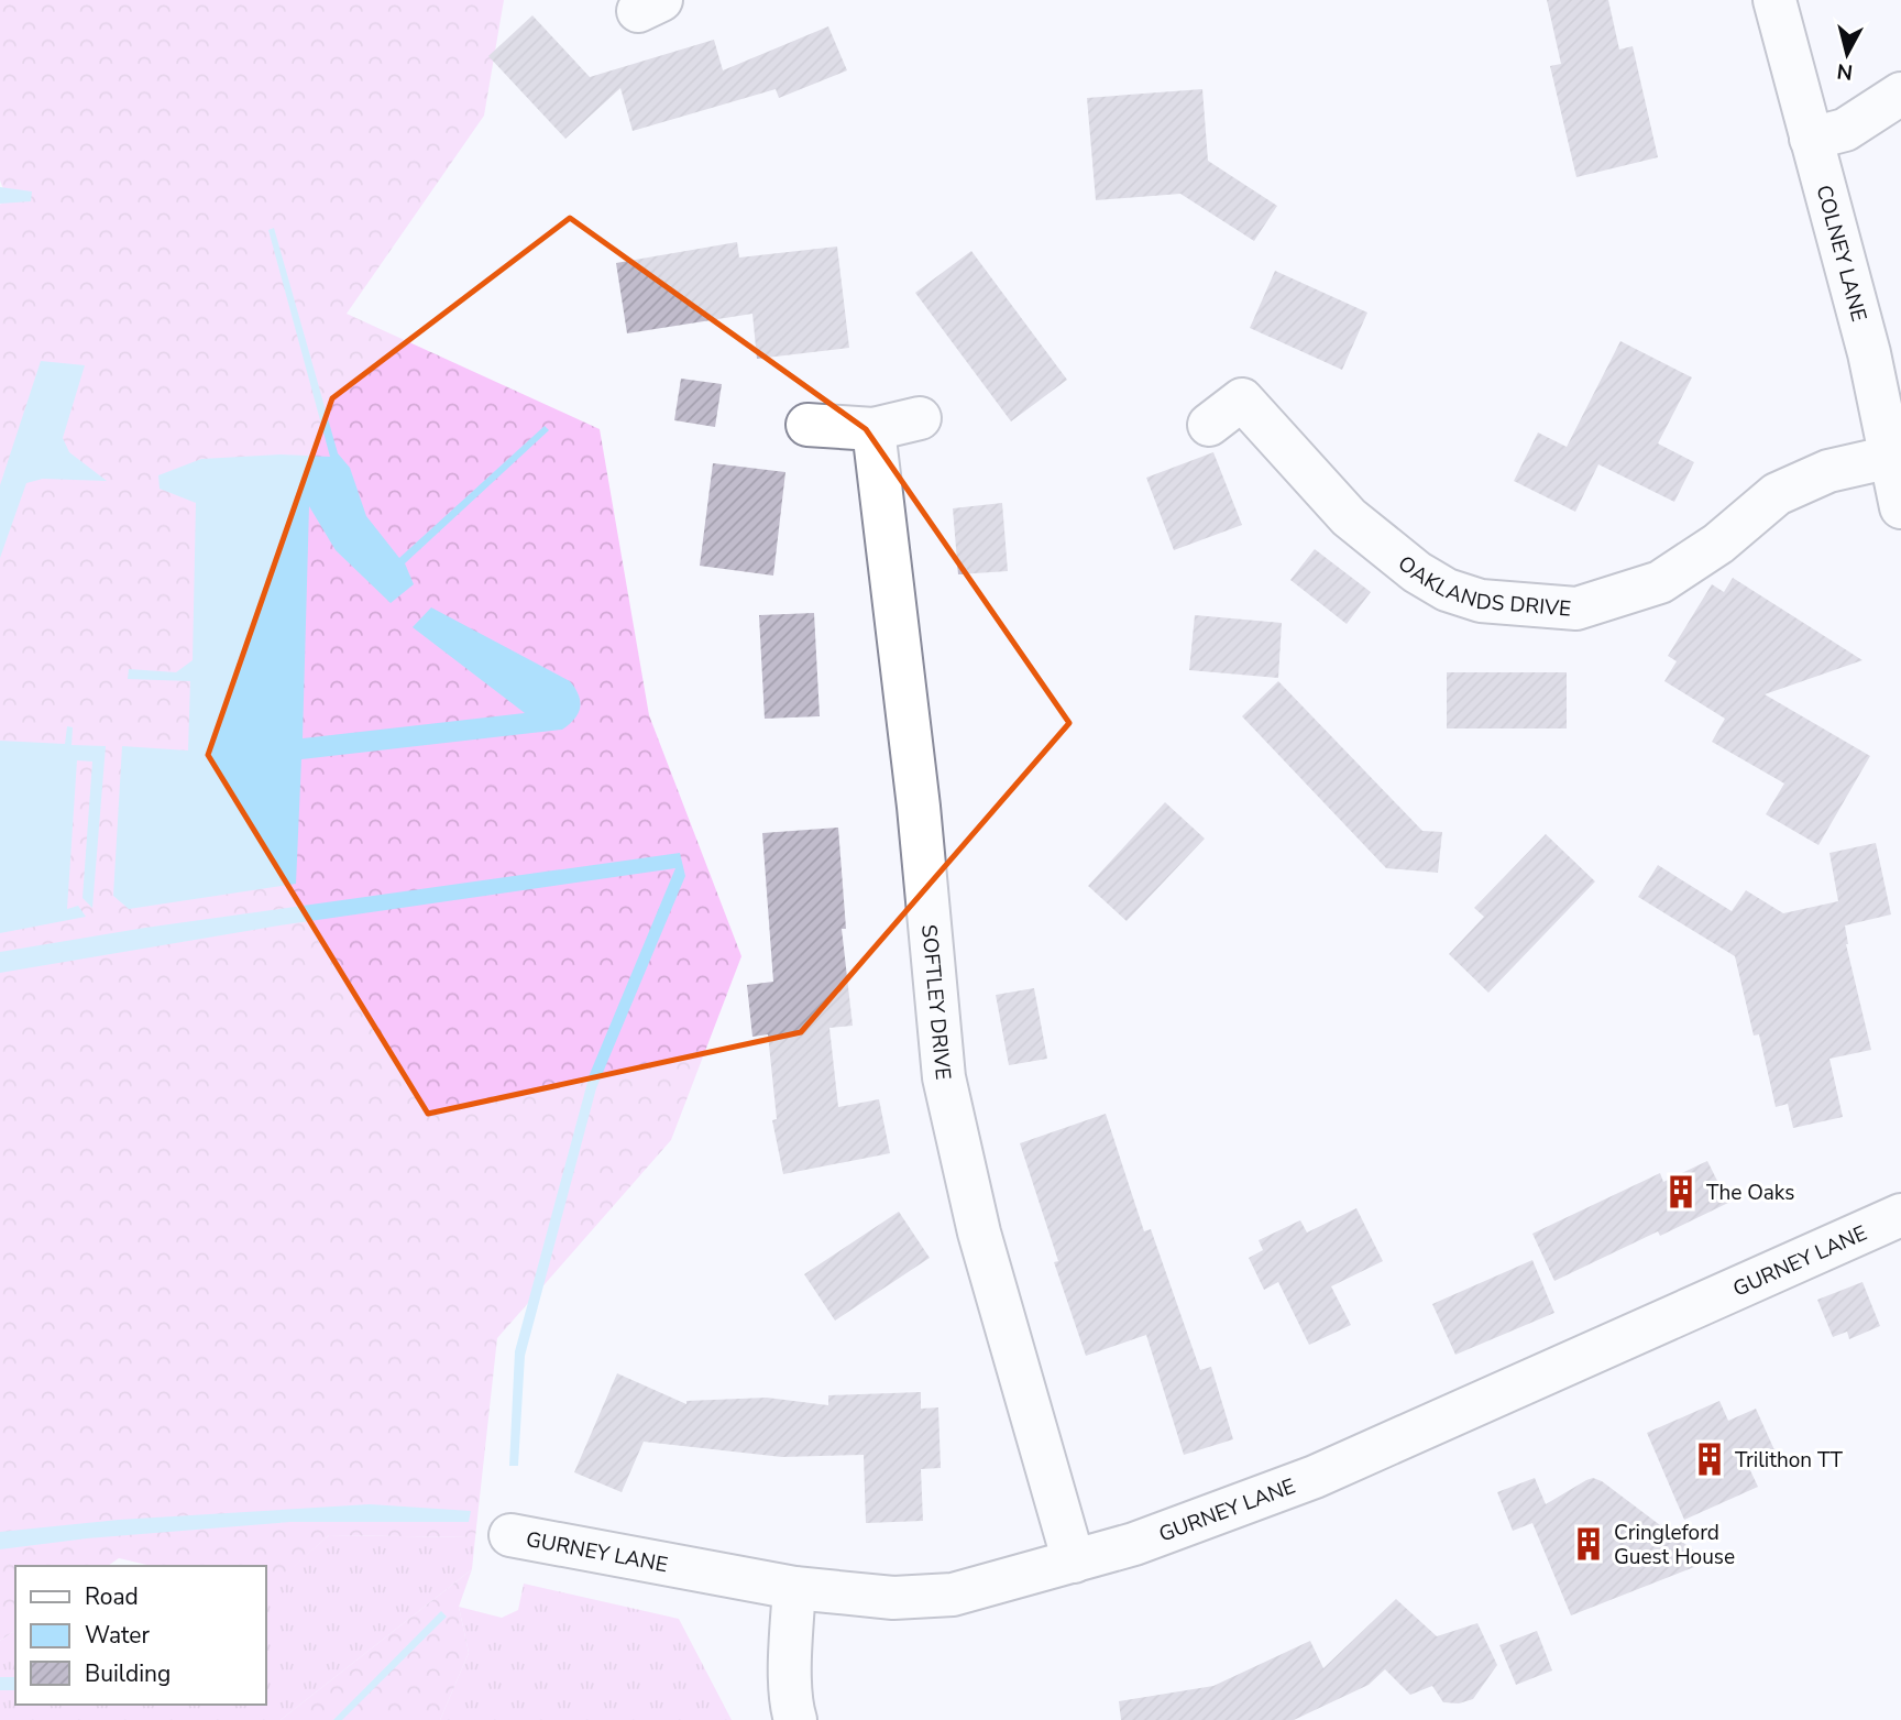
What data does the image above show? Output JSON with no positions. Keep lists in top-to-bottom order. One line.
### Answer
{"streets":{"street":["COLNEY LANE","OAKLANDS DRIVE","SOFTLEY DRIVE","GURNEY LANE"]},"crossings":[["COLNEY LANE","OAKLANDS DRIVE"],["SOFTLEY DRIVE","GURNEY LANE"]],"places":{"building":["The Oaks","Trilithon TT","Cringleford Guest House"]},"legend":["Road","Water","Building"],"north":"bottom"}
